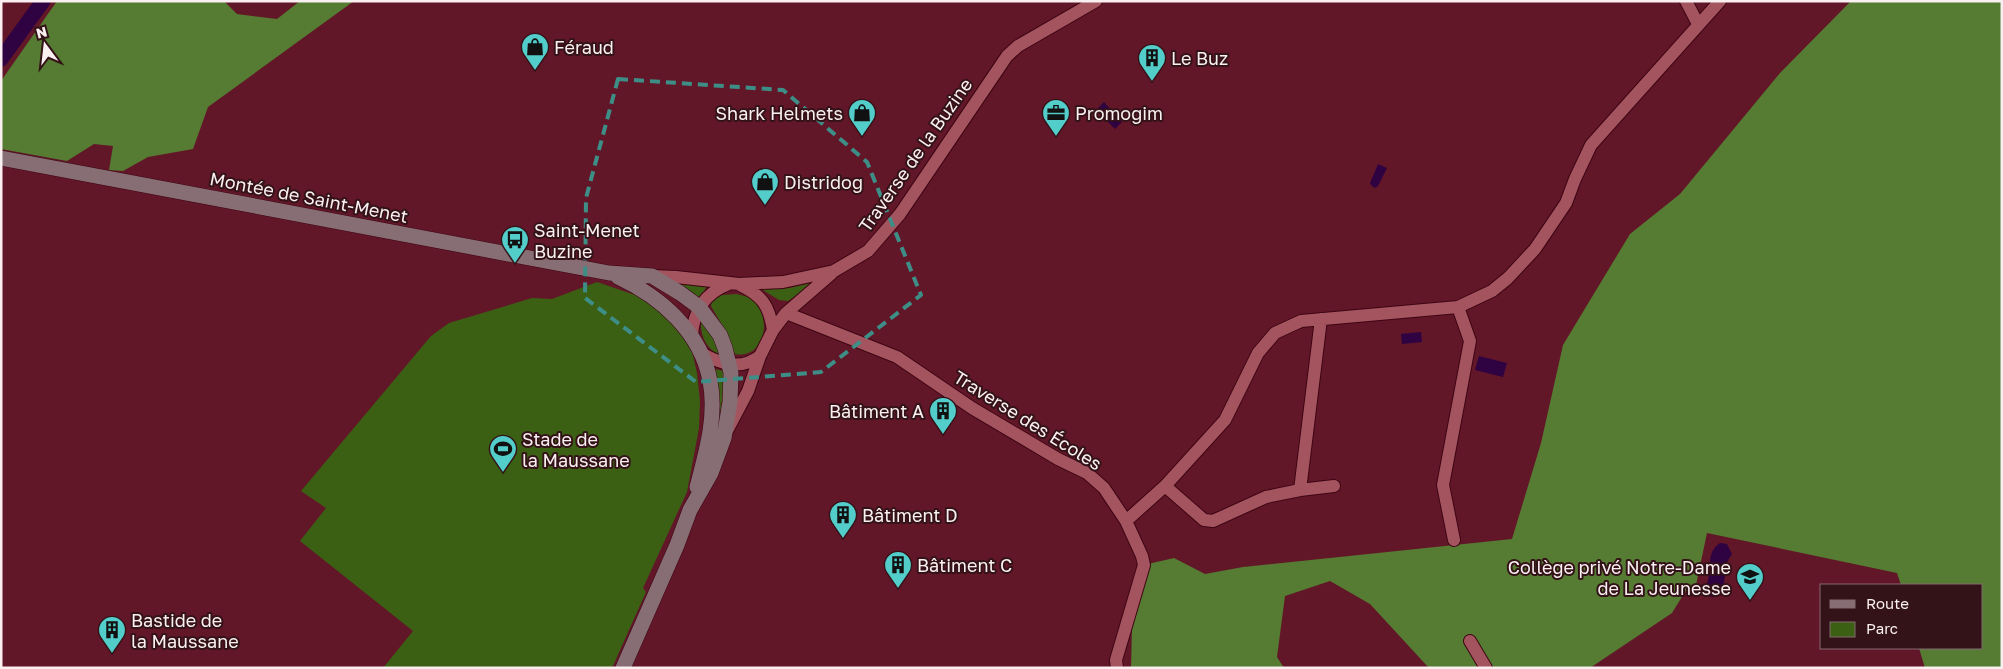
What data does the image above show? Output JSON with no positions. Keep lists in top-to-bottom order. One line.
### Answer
{"streets":{"main road":["Montée de Saint-Menet"],"street":["Traverse de la Buzine","Traverse des Écoles"]},"crossings":[["Traverse de la Buzine","Montée de Saint-Menet"],["Montée de Saint-Menet","Traverse des Écoles"]],"places":{"shop":["Féraud","Shark Helmets","Distridog"],"building":["Le Buz","Bâtiment A","Bâtiment D","Bâtiment C","Bastide de la Maussane"],"office":["Promogim"],"bus stop":["Saint-Menet Buzine"],"sports":["Stade de la Maussane"],"school or university":["Collège privé Notre-Dame de La Jeunesse"]},"legend":["Route","Parc"],"north":"top"}
